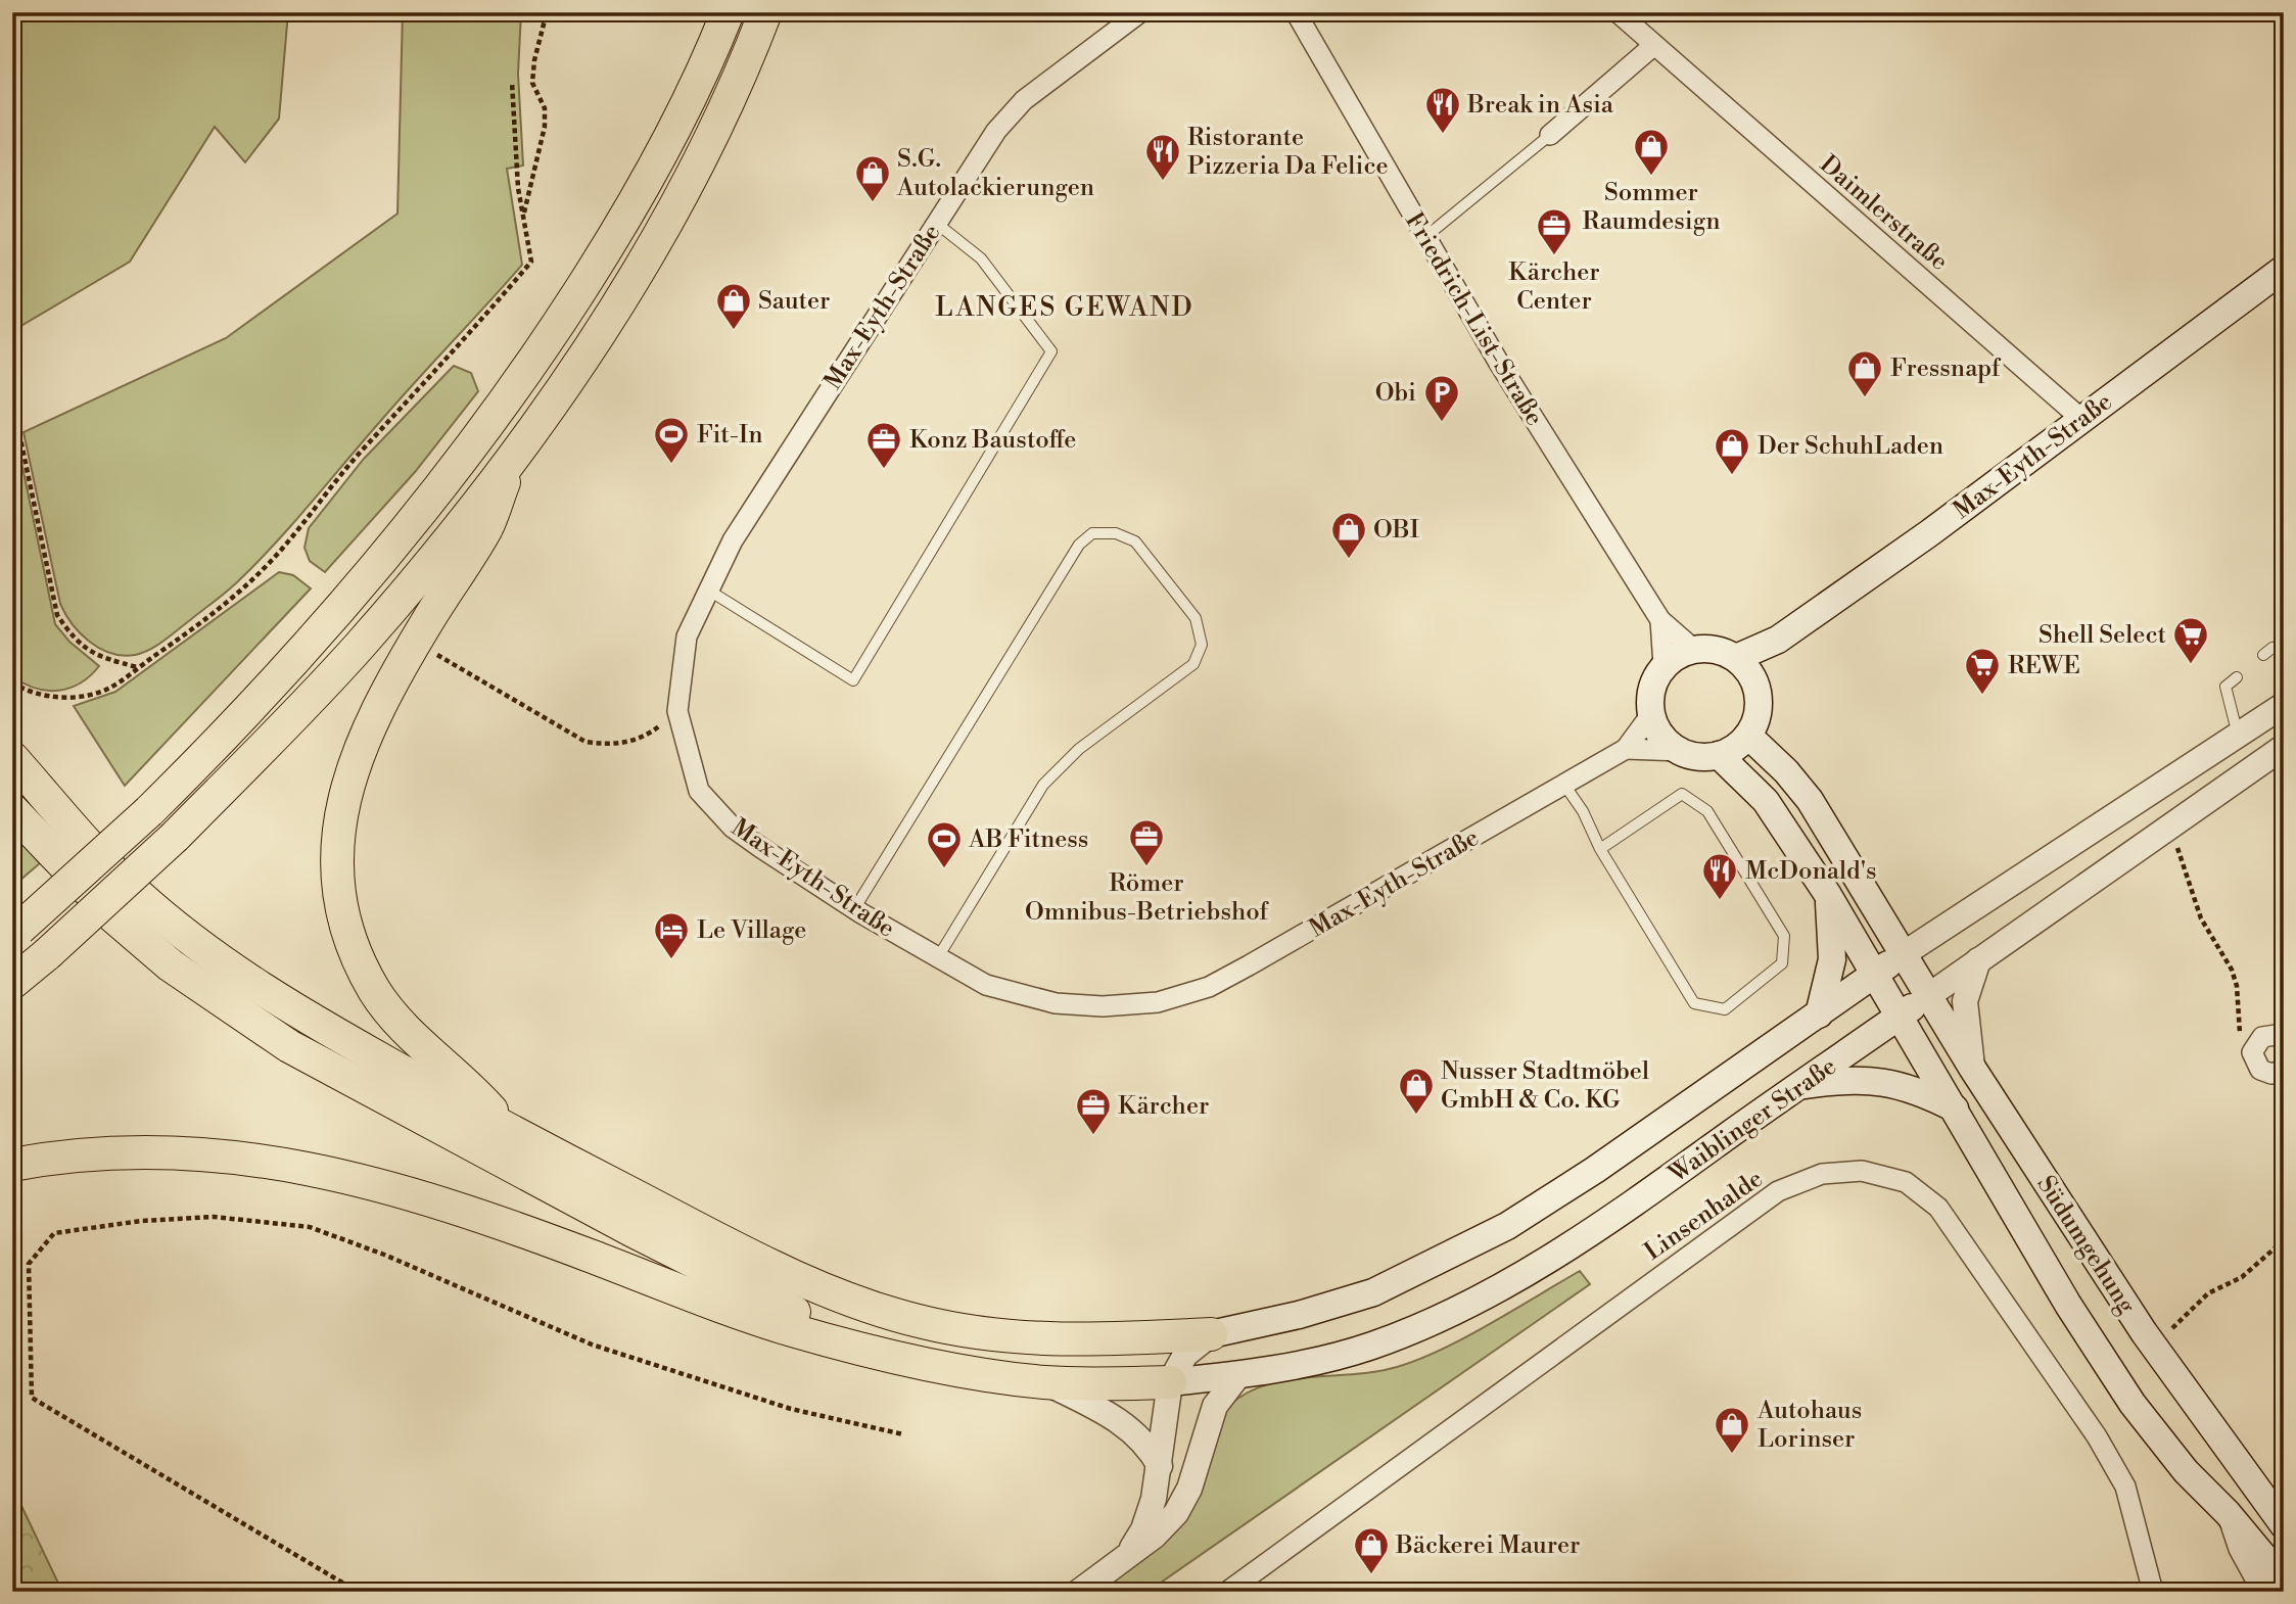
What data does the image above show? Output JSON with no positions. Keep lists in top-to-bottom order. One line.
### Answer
{"streets":{"main road":["Max-Eyth-Straße","Friedrich-List-Straße","Waiblinger Straße","Südumgehung"],"street":["Daimlerstraße","Linsenhalde"]},"crossings":[["Daimlerstraße","Max-Eyth-Straße"],["Max-Eyth-Straße","Friedrich-List-Straße"],["Waiblinger Straße","Südumgehung"]],"districts":["LANGES GEWAND"],"places":{"restaurant":["Break in Asia","Ristorante Pizzeria Da Felice","McDonald's"],"shop":["Sommer Raumdesign","S.G. Autolackierungen","Sauter","Fressnapf","Der SchuhLaden","OBI","Nusser Stadtmöbel GmbH & Co. KG","Autohaus Lorinser","Bäckerei Maurer"],"office":["Kärcher Center","Konz Baustoffe","Römer Omnibus-Betriebshof","Kärcher"],"parking":["Obi"],"sports":["Fit-In","AB Fitness"],"supermarket":["Shell Select","REWE"],"hotel":["Le Village"]}}
